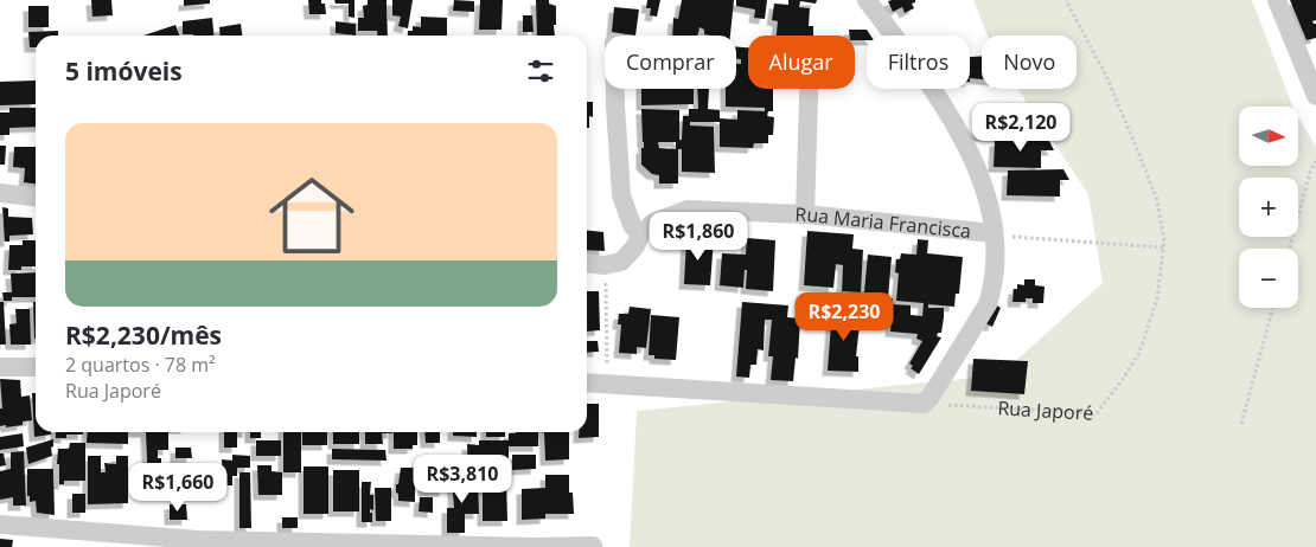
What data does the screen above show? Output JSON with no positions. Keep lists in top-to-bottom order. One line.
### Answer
{"streets":{"street":["Rua Maria Francisca"],"path":["Rua Japoré"]},"north":"right","page":{"chip":["Comprar","Alugar","Filtros","Novo"],"heading":"5 imóveis","price":["R$2,120","R$1,860","R$2,230","R$3,810","R$1,660"],"map_buttons":["+","−"],"list":[{"name":"R$2,230/mês","note":"2 quartos · 78 m² · Rua Japoré"}]}}
